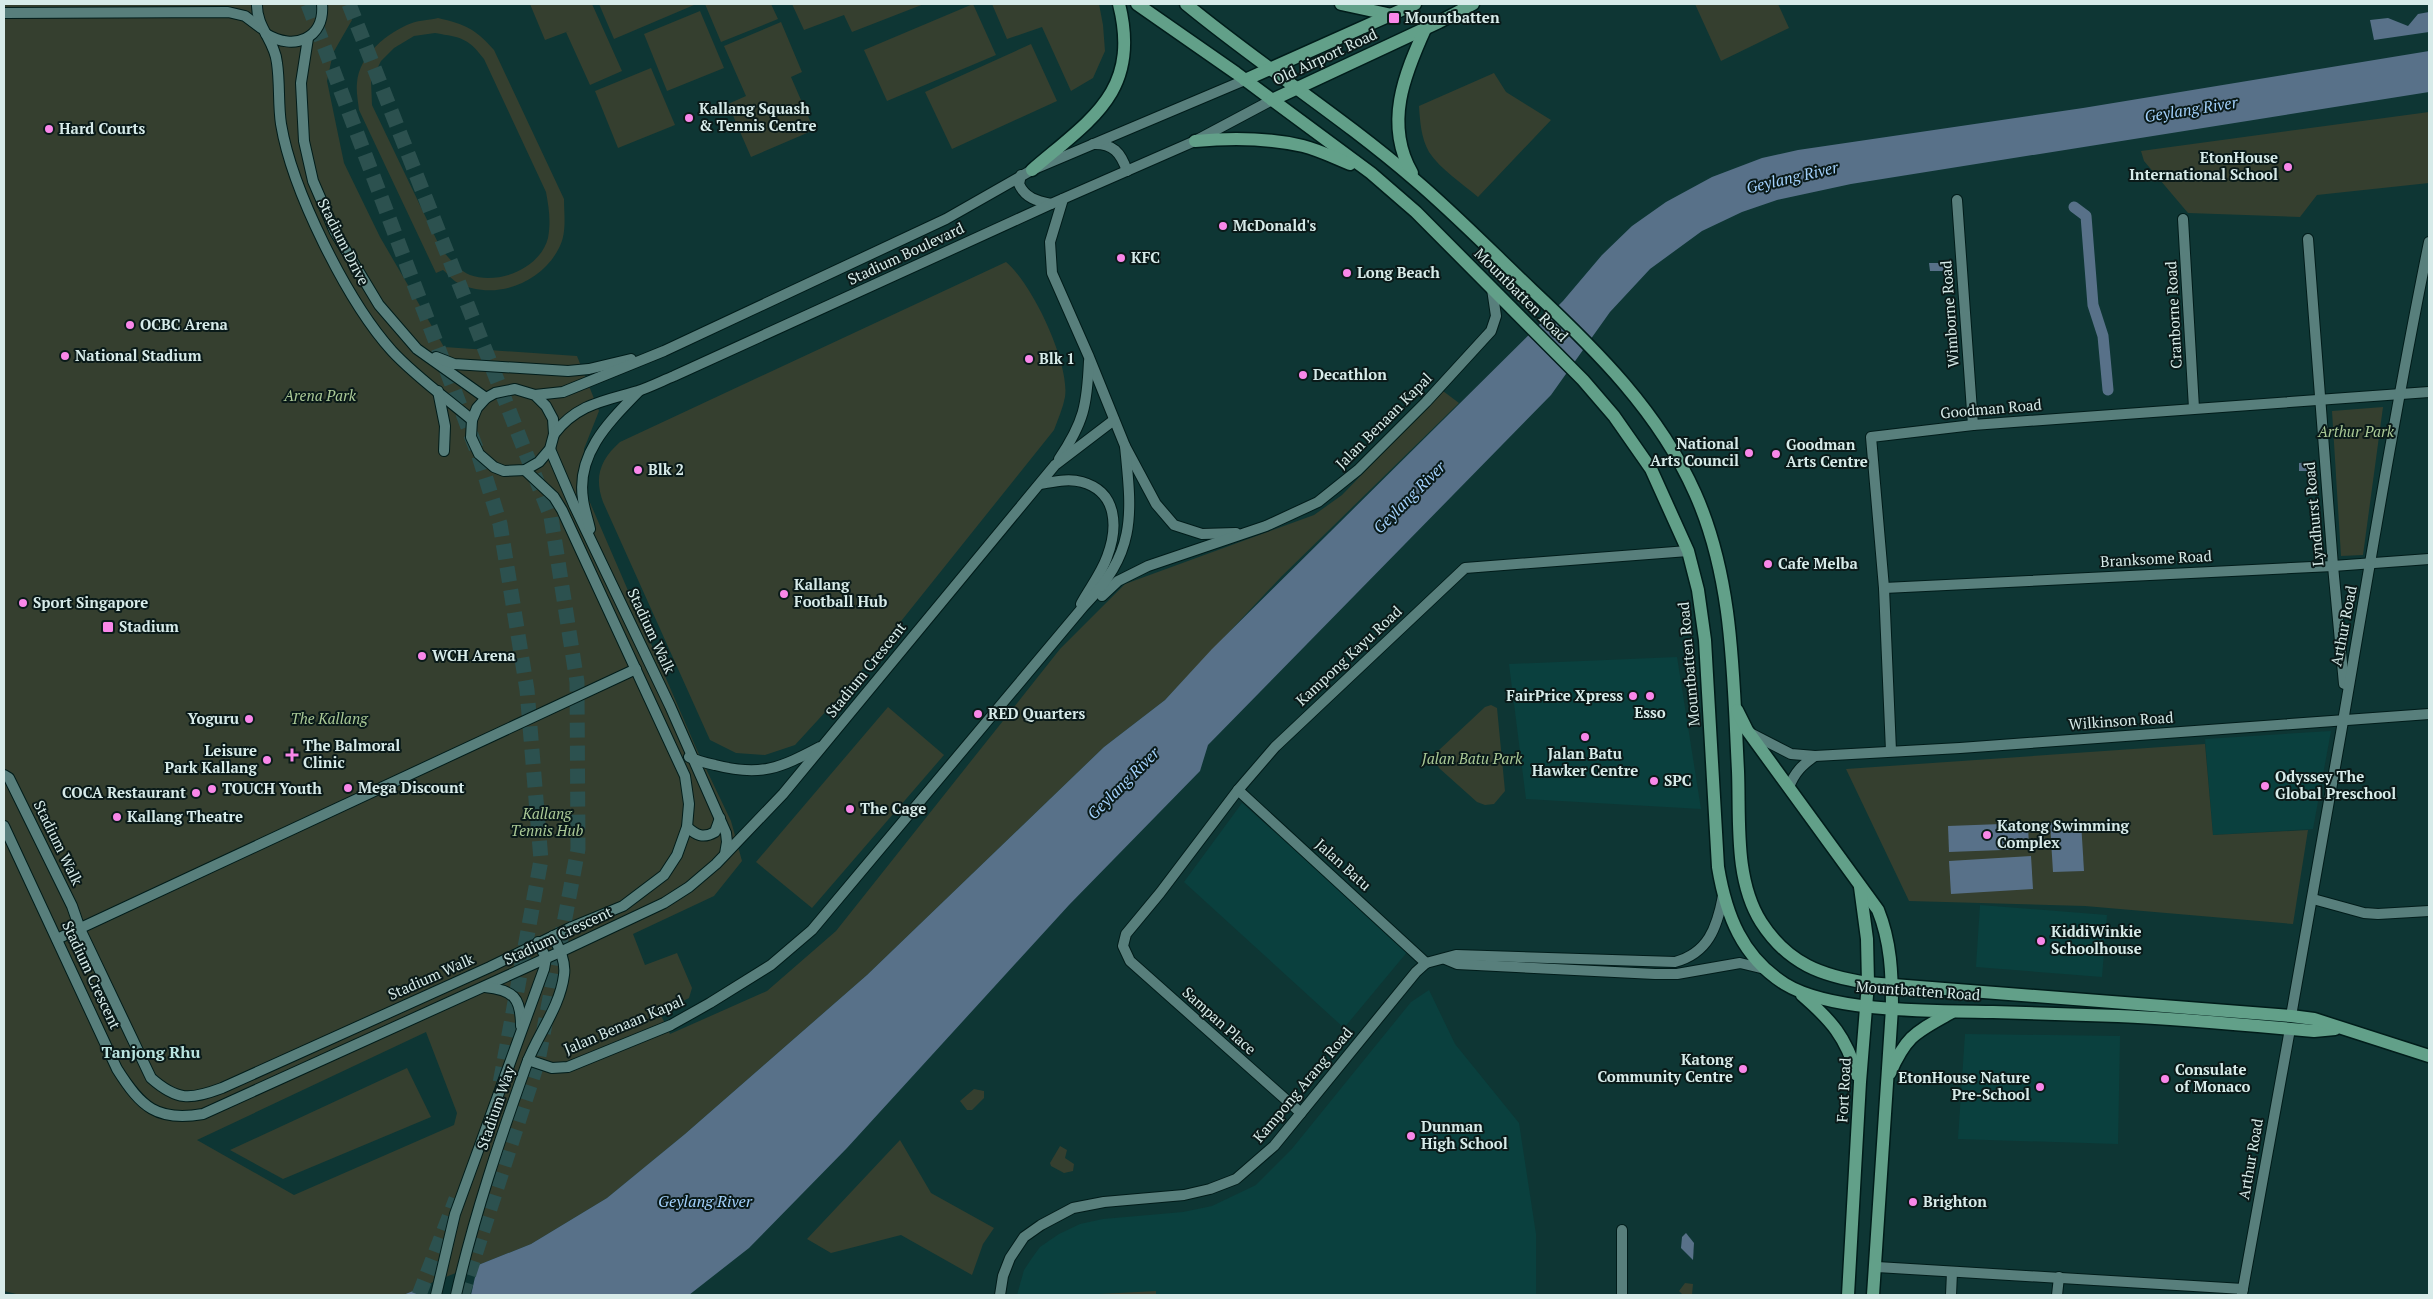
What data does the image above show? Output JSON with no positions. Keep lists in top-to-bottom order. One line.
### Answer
{"streets":{"main road":["Old Airport Road","Mountbatten Road","Fort Road"],"street":["Stadium Drive","Stadium Boulevard","Wimborne Road","Cranborne Road","Goodman Road","Jalan Benaan Kapal","Lyndhurst Road","Branksome Road","Arthur Road","Stadium Walk","Kampong Kayu Road","Stadium Crescent","Wilkinson Road","Jalan Batu","Sampan Place","Kampong Arang Road","Stadium Way"]},"crossings":[["Old Airport Road","Stadium Boulevard"],["Old Airport Road","Mountbatten Road"],["Stadium Drive","Stadium Boulevard"],["Stadium Drive","Stadium Walk"],["Stadium Boulevard","Mountbatten Road"],["Stadium Boulevard","Stadium Walk"],["Mountbatten Road","Jalan Benaan Kapal"],["Mountbatten Road","Arthur Road"],["Mountbatten Road","Kampong Kayu Road"],["Mountbatten Road","Fort Road"],["Wimborne Road","Goodman Road"],["Cranborne Road","Goodman Road"],["Goodman Road","Lyndhurst Road"],["Goodman Road","Branksome Road"],["Goodman Road","Arthur Road"],["Goodman Road","Wilkinson Road"],["Jalan Benaan Kapal","Stadium Crescent"],["Jalan Benaan Kapal","Stadium Way"],["Lyndhurst Road","Branksome Road"],["Lyndhurst Road","Arthur Road"],["Branksome Road","Arthur Road"],["Arthur Road","Wilkinson Road"],["Stadium Walk","Stadium Crescent"],["Stadium Walk","Stadium Way"],["Kampong Kayu Road","Jalan Batu"],["Kampong Kayu Road","Sampan Place"],["Stadium Crescent","Stadium Way"],["Wilkinson Road","Fort Road"],["Jalan Batu","Kampong Arang Road"],["Sampan Place","Kampong Arang Road"]],"districts":["Tanjong Rhu"],"water":["Geylang River"],"parks":["Arena Park","Arthur Park","The Kallang","Jalan Batu Park","Kallang Tennis Hub"],"places":{"transit":["Mountbatten","Stadium"],"other":["Kallang Squash & Tennis Centre","Hard Courts","EtonHouse International School","McDonald's","KFC","Long Beach","OCBC Arena","National Stadium","Blk 1","Decathlon","National Arts Council","Goodman Arts Centre","Blk 2","Cafe Melba","Kallang Football Hub","Sport Singapore","WCH Arena","FairPrice Xpress","Esso","RED Quarters","Yoguru","Jalan Batu Hawker Centre","Leisure Park Kallang","SPC","Odyssey The Global Preschool","Mega Discount","TOUCH Youth","COCA Restaurant","The Cage","Kallang Theatre","Katong Swimming Complex","KiddiWinkie Schoolhouse","Katong Community Centre","Consulate of Monaco","EtonHouse Nature Pre-School","Dunman High School","Brighton"],"health":["The Balmoral Clinic"]}}
